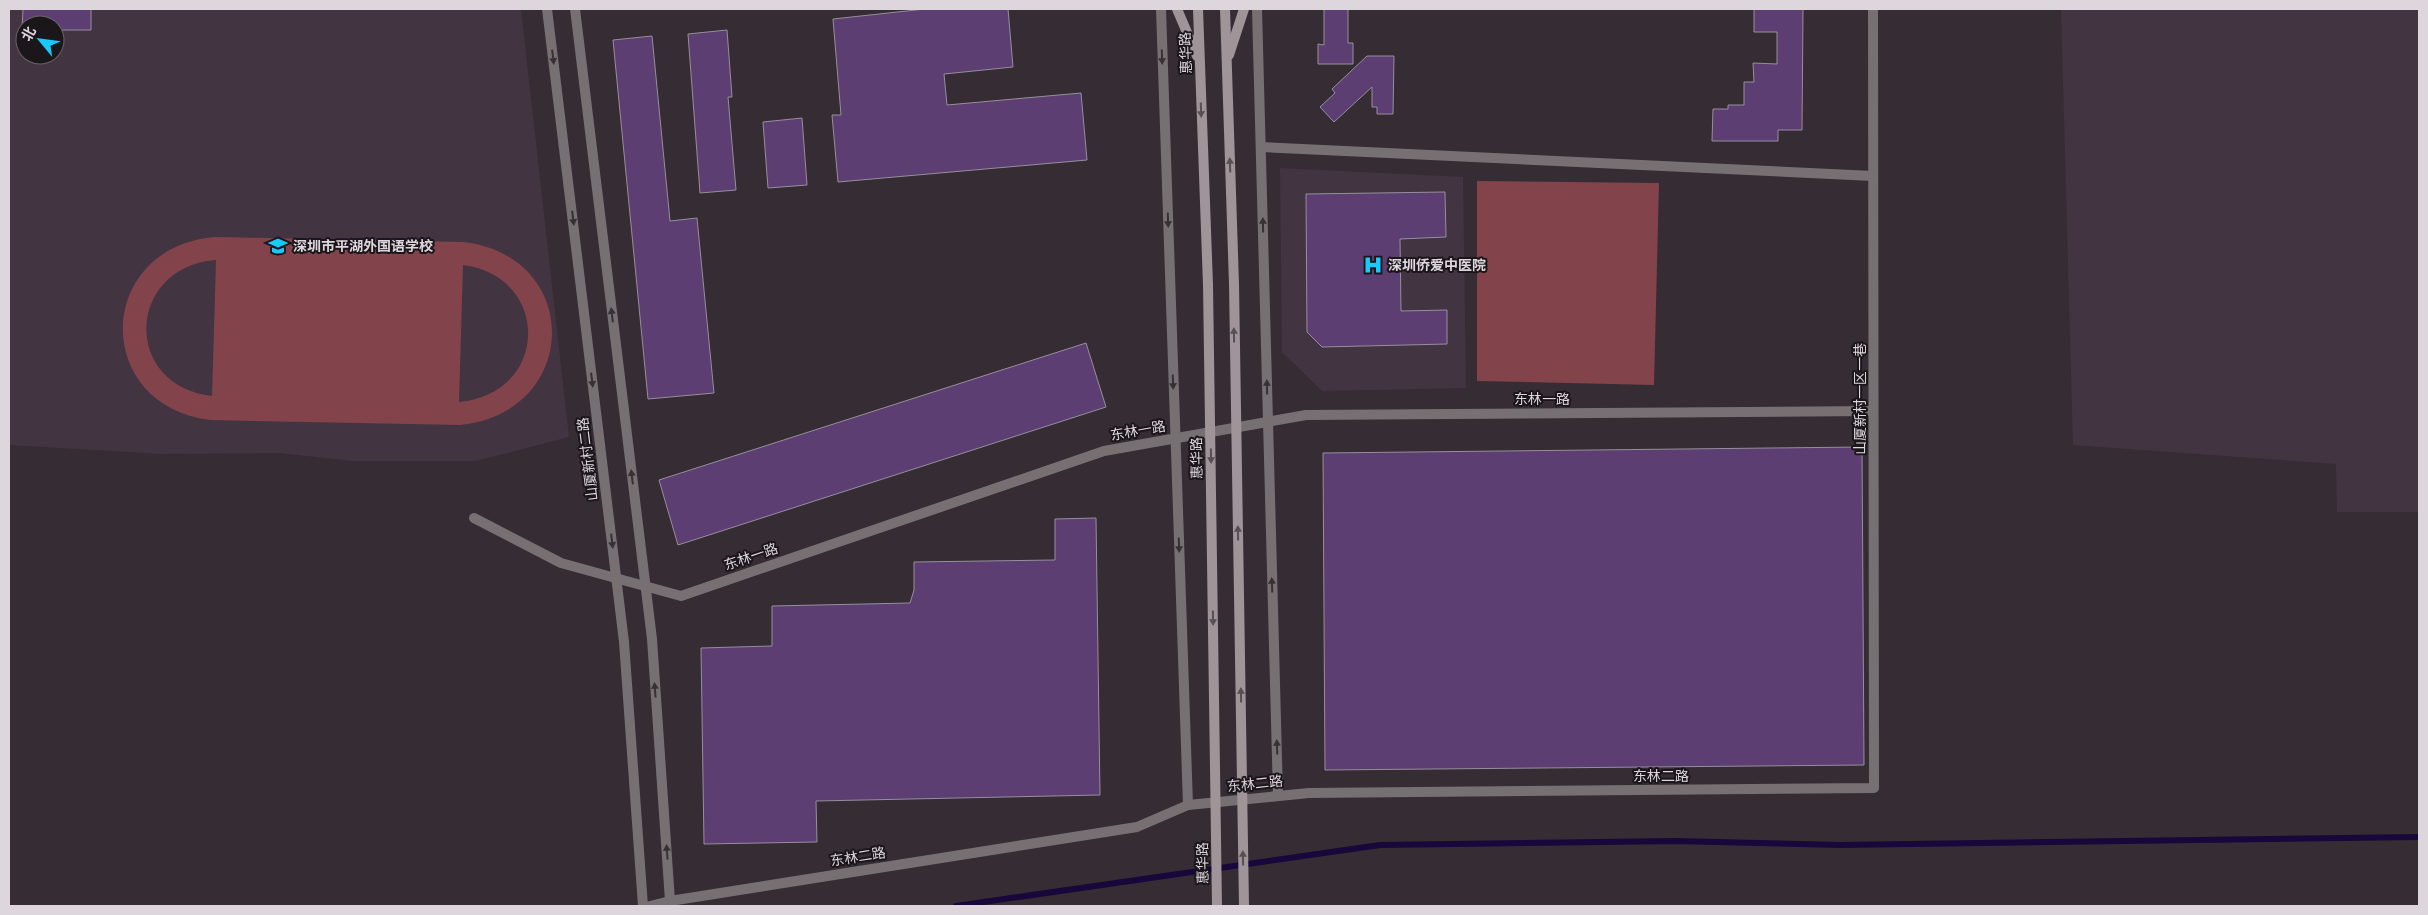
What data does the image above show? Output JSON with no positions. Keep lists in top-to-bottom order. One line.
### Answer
{"streets":{"main road":["惠华路"],"street":["东林一路","山厦新村一区一巷","山厦新村二路","东林二路"]},"crossings":[["东林一路","山厦新村一区一巷"],["东林一路","山厦新村二路"],["山厦新村一区一巷","东林二路"]],"places":{"school or university":["深圳市平湖外国语学校"],"hospital":["深圳侨爱中医院"]},"north":"top left"}
